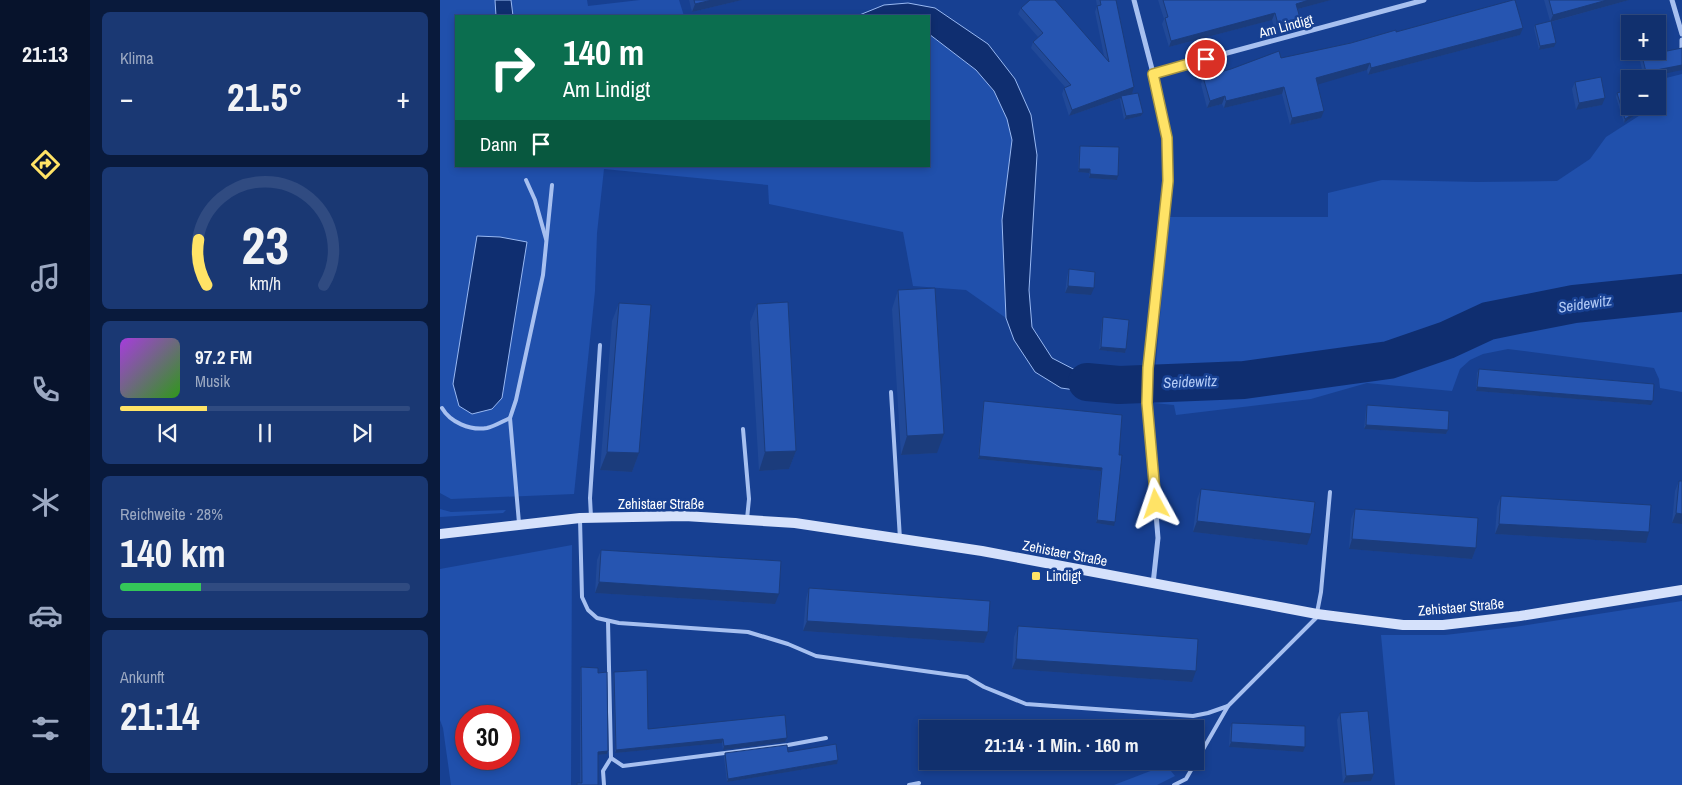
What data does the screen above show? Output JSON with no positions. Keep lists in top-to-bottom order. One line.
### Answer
{"streets":{"main road":["Zehistaer Straße"],"street":["Am Lindigt"]},"water":["Seidewitz"],"places":{"transit":["Lindigt"]},"page":{"tabs":"21:13","tile":["Klima",["Reichweite · 28%","140 km"],["Ankunft","21:14"]],"map_buttons":["+","−"],"turn":["140 m","Am Lindigt"],"heat":["−","21.5°","+"],"then":"Dann","song":["97.2 FM","Musik"],"limit":"30","trip":"21:14 · 1 Min. · 160 m","gauge":["23","km/h"]}}
